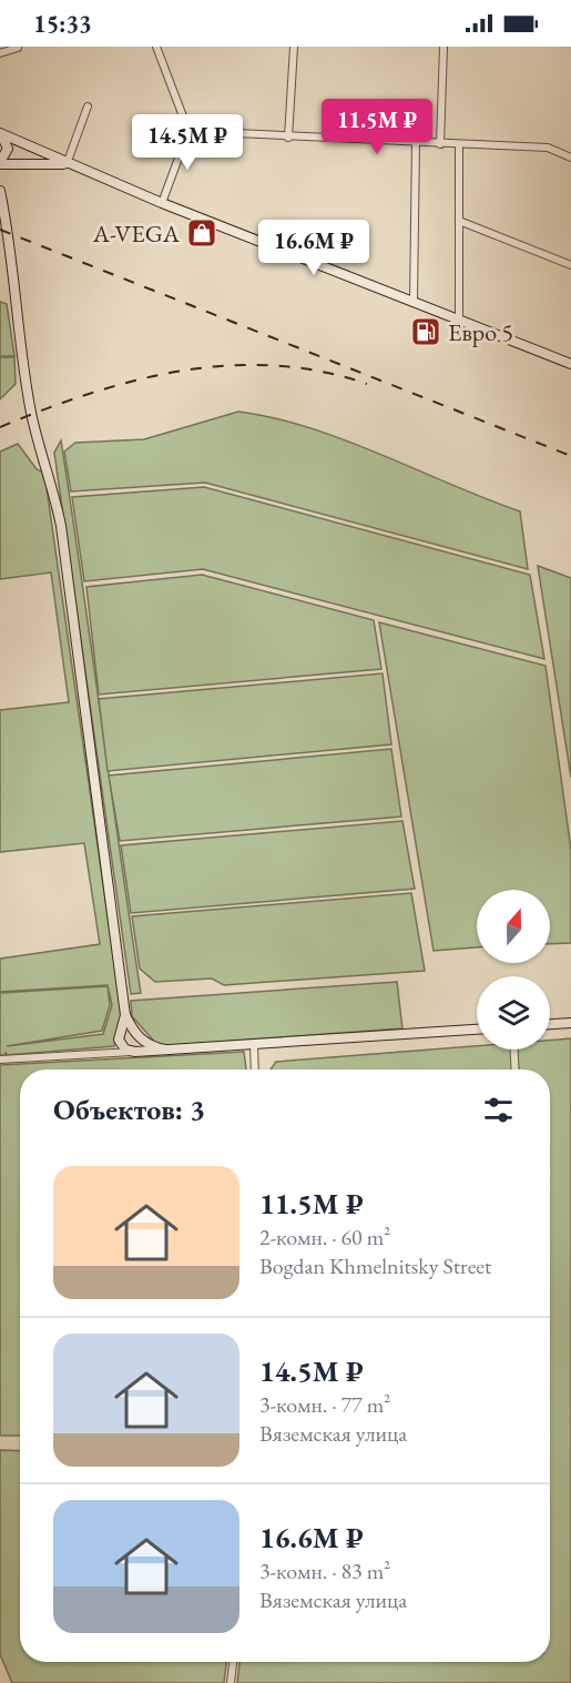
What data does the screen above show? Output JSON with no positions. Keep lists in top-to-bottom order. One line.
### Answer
{"places":{"shop":["A-VEGA"],"fuel station":["Евро 5"]},"north":"top","page":{"status":"15:33","price":["11.5M ₽","14.5M ₽","16.6M ₽"],"heading":"Объектов: 3","list":[{"name":"11.5M ₽","note":"2-комн. · 60 m² · Bogdan Khmelnitsky Street"},{"name":"14.5M ₽","note":"3-комн. · 77 m² · Вяземская улица"},{"name":"16.6M ₽","note":"3-комн. · 83 m² · Вяземская улица"}]}}
